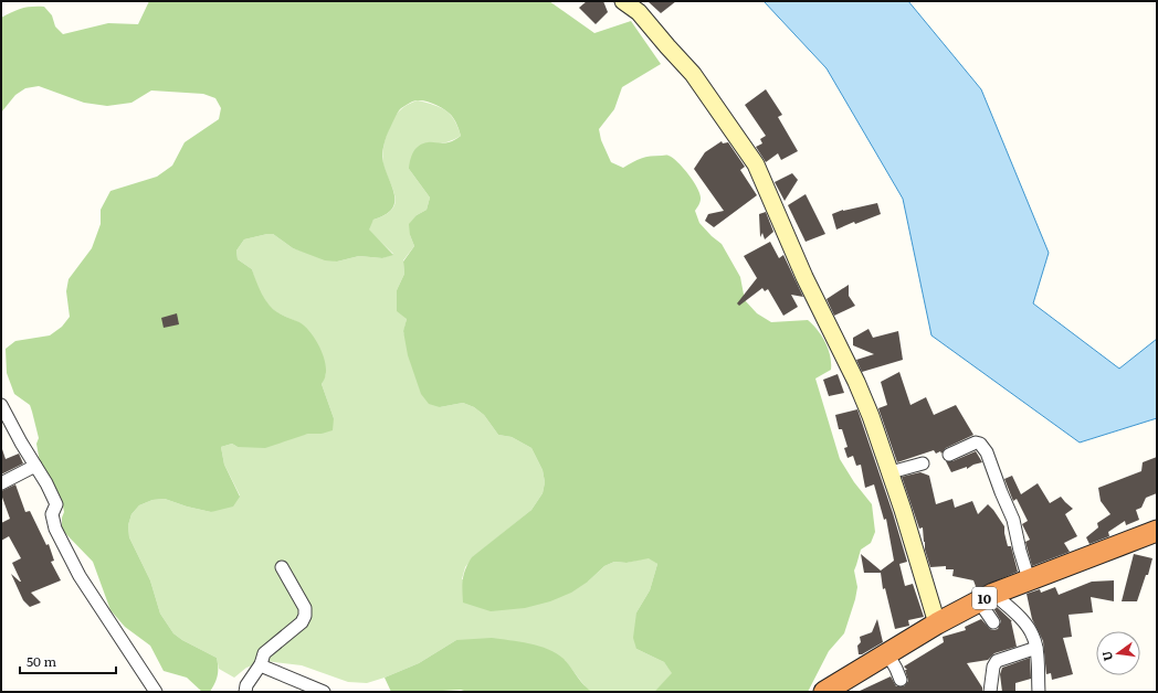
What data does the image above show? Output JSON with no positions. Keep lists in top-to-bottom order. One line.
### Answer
{"streets":{"highway":["10"]},"scale_bar":"50 m","north":"left"}
